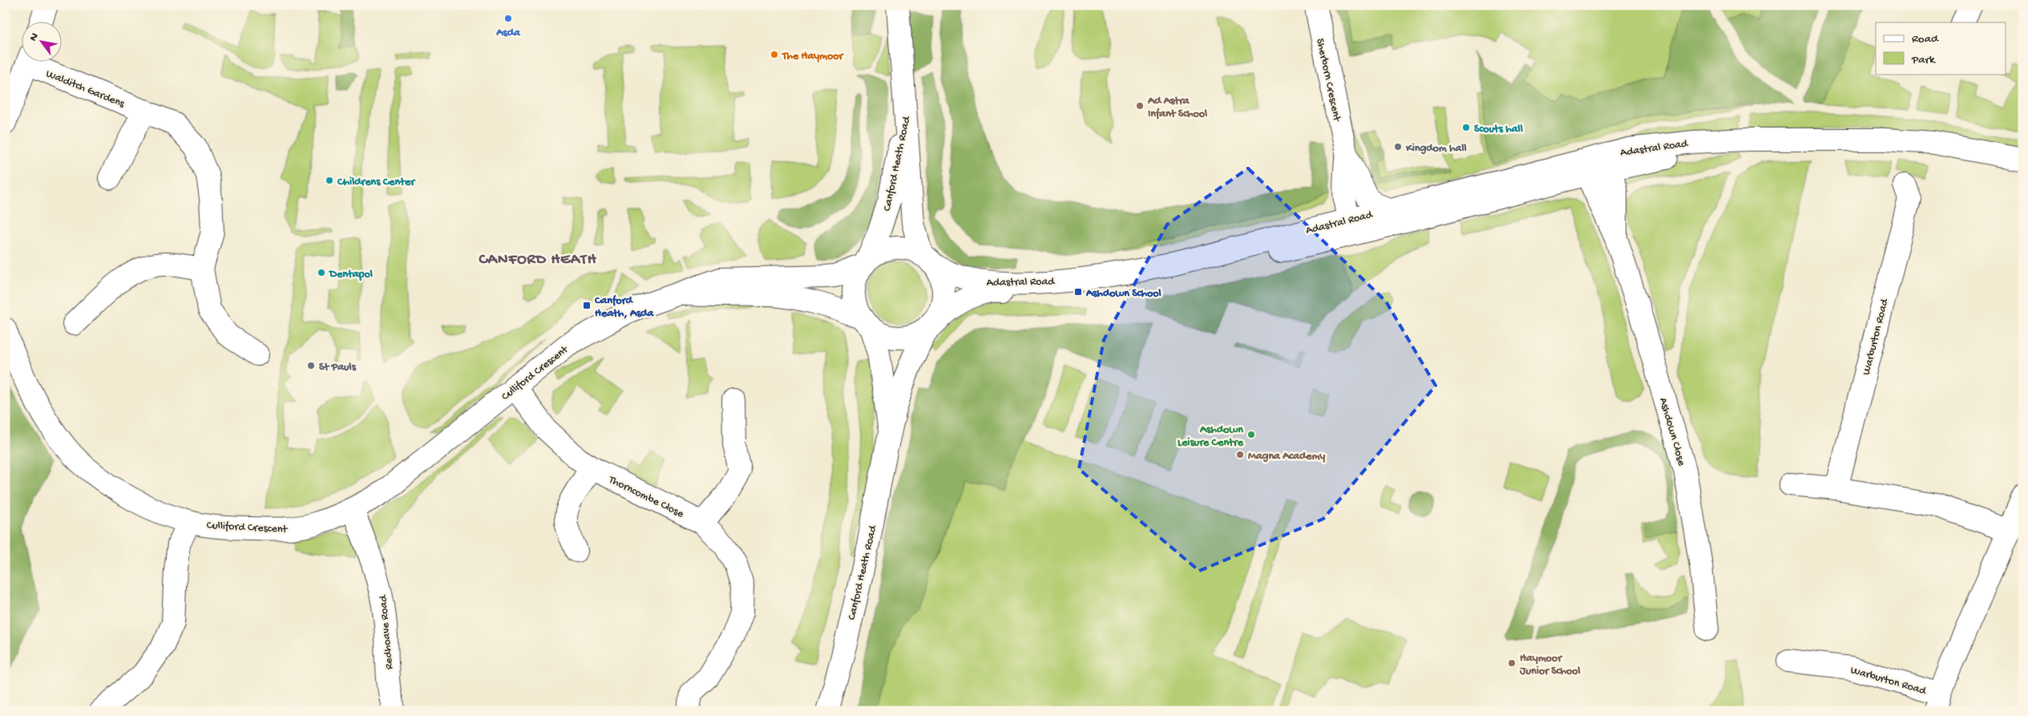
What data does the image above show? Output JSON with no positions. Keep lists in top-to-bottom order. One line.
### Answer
{"streets":{"street":["Sherborn Crescent","Walditch Gardens","Adastral Road","Canford Heath Road","Warburton Road","Culliford Crescent","Ashdown Close","Thorncombe Close","Redhoave Road"]},"crossings":[["Sherborn Crescent","Adastral Road"],["Adastral Road","Canford Heath Road"],["Adastral Road","Culliford Crescent"],["Canford Heath Road","Culliford Crescent"],["Culliford Crescent","Thorncombe Close"],["Culliford Crescent","Redhoave Road"]],"districts":["CANFORD HEATH"],"places":{"other":["Asda","The Haymoor","Ad Astra Infant School","Scouts hall","Kingdom hall","Childrens Center","Dentapol","St Pauls","Ashdown Leisure Centre","Magna Academy","Haymoor Junior School"],"transit":["Ashdown School","Canford Heath, Asda"]},"legend":["Road","Park"],"north":"top left"}
